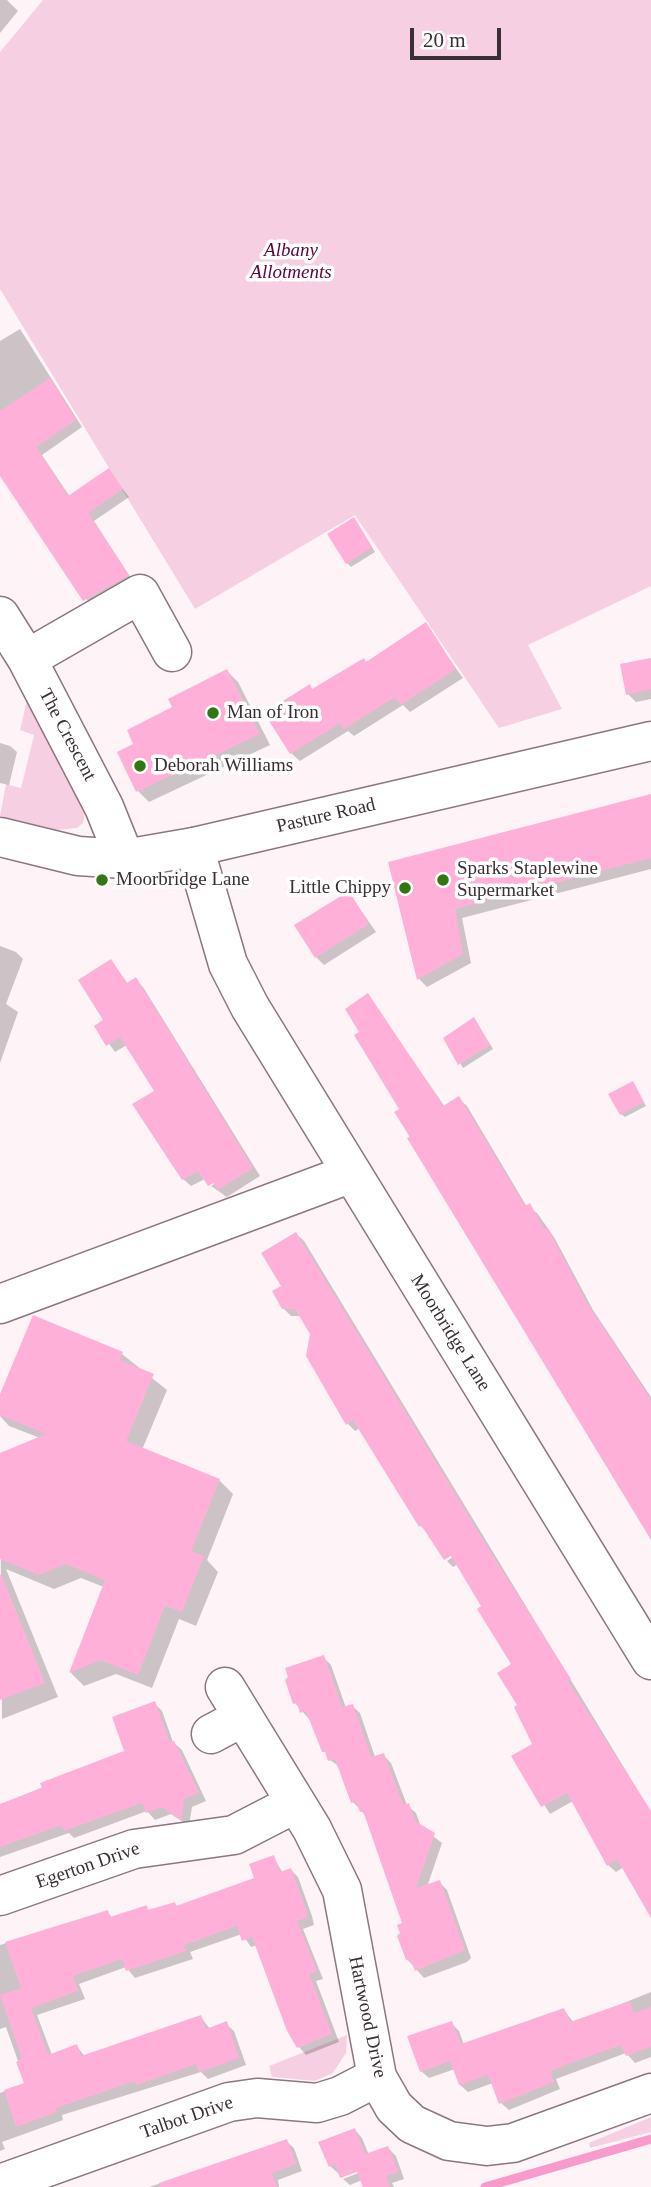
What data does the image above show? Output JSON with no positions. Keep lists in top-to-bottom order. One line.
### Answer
{"streets":{"street":["The Crescent","Pasture Road","Moorbridge Lane","Egerton Drive","Hartwood Drive","Talbot Drive"]},"crossings":[["The Crescent","Pasture Road"],["Pasture Road","Moorbridge Lane"],["Egerton Drive","Hartwood Drive"],["Hartwood Drive","Talbot Drive"]],"parks":["Albany Allotments"],"places":["Man of Iron","Deborah Williams","Moorbridge Lane","Sparks Staplewine Supermarket","Little Chippy"],"scale_bar":"20 m"}
